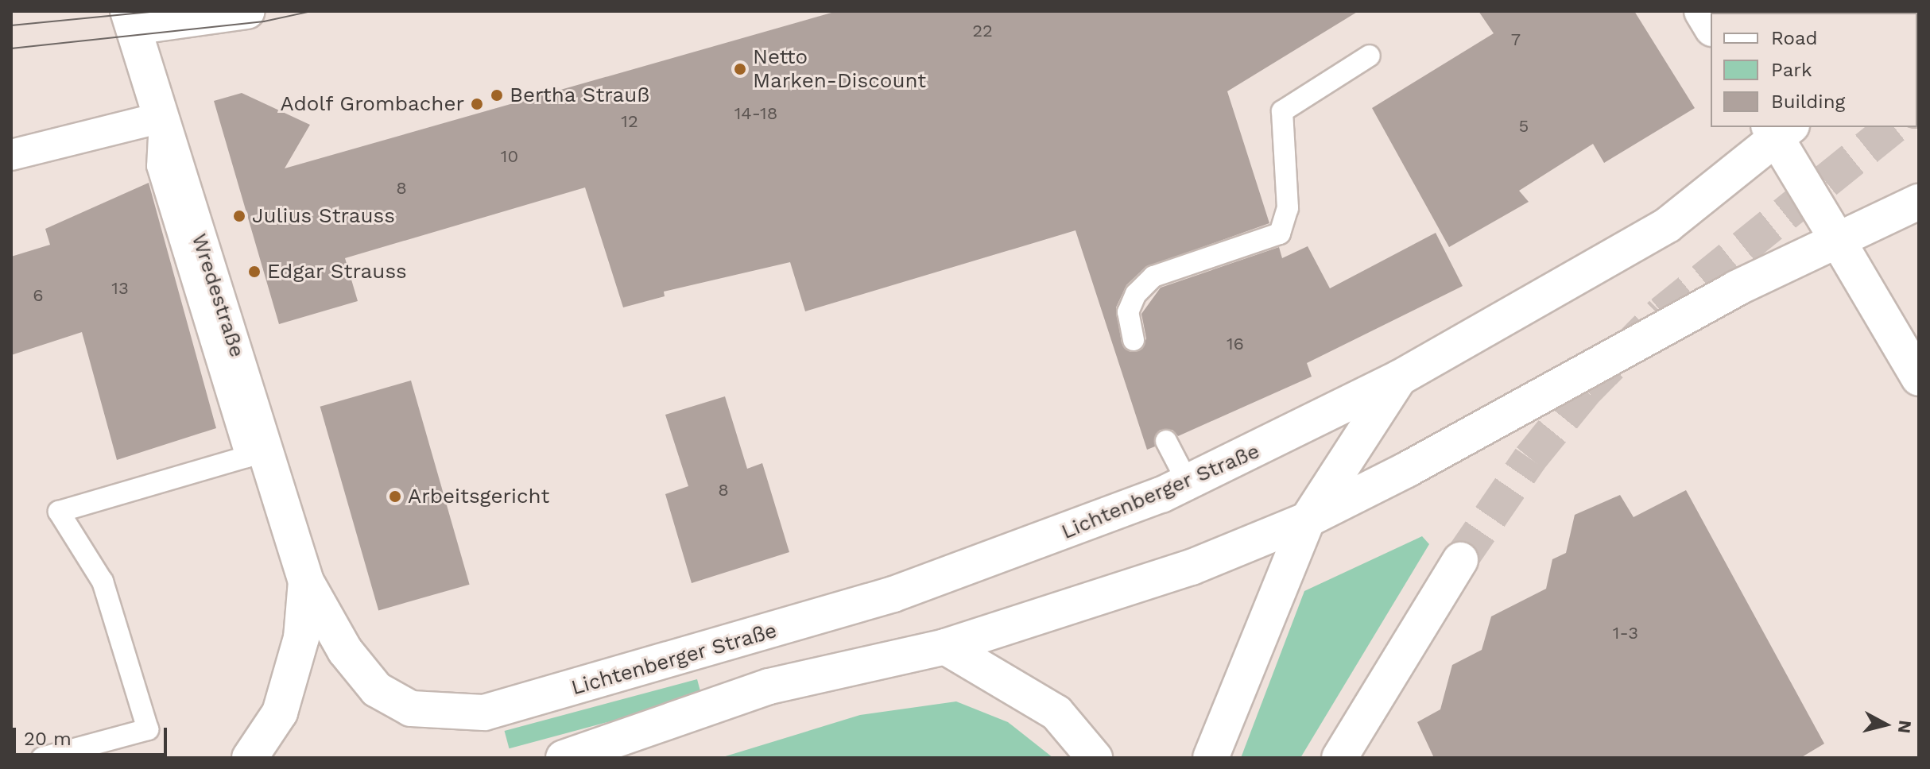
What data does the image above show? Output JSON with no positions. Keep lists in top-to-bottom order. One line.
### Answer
{"streets":{"street":["Wredestraße","Lichtenberger Straße"]},"crossings":[["Wredestraße","Lichtenberger Straße"]],"places":["Netto Marken-Discount","Bertha Strauß","Adolf Grombacher","Julius Strauss","Edgar Strauss","Arbeitsgericht"],"house_numbers":["22","7","14-18","12","5","10","8","13","6","16","8","1-3"],"legend":["Road","Park","Building"],"scale_bar":"20 m","north":"right"}
